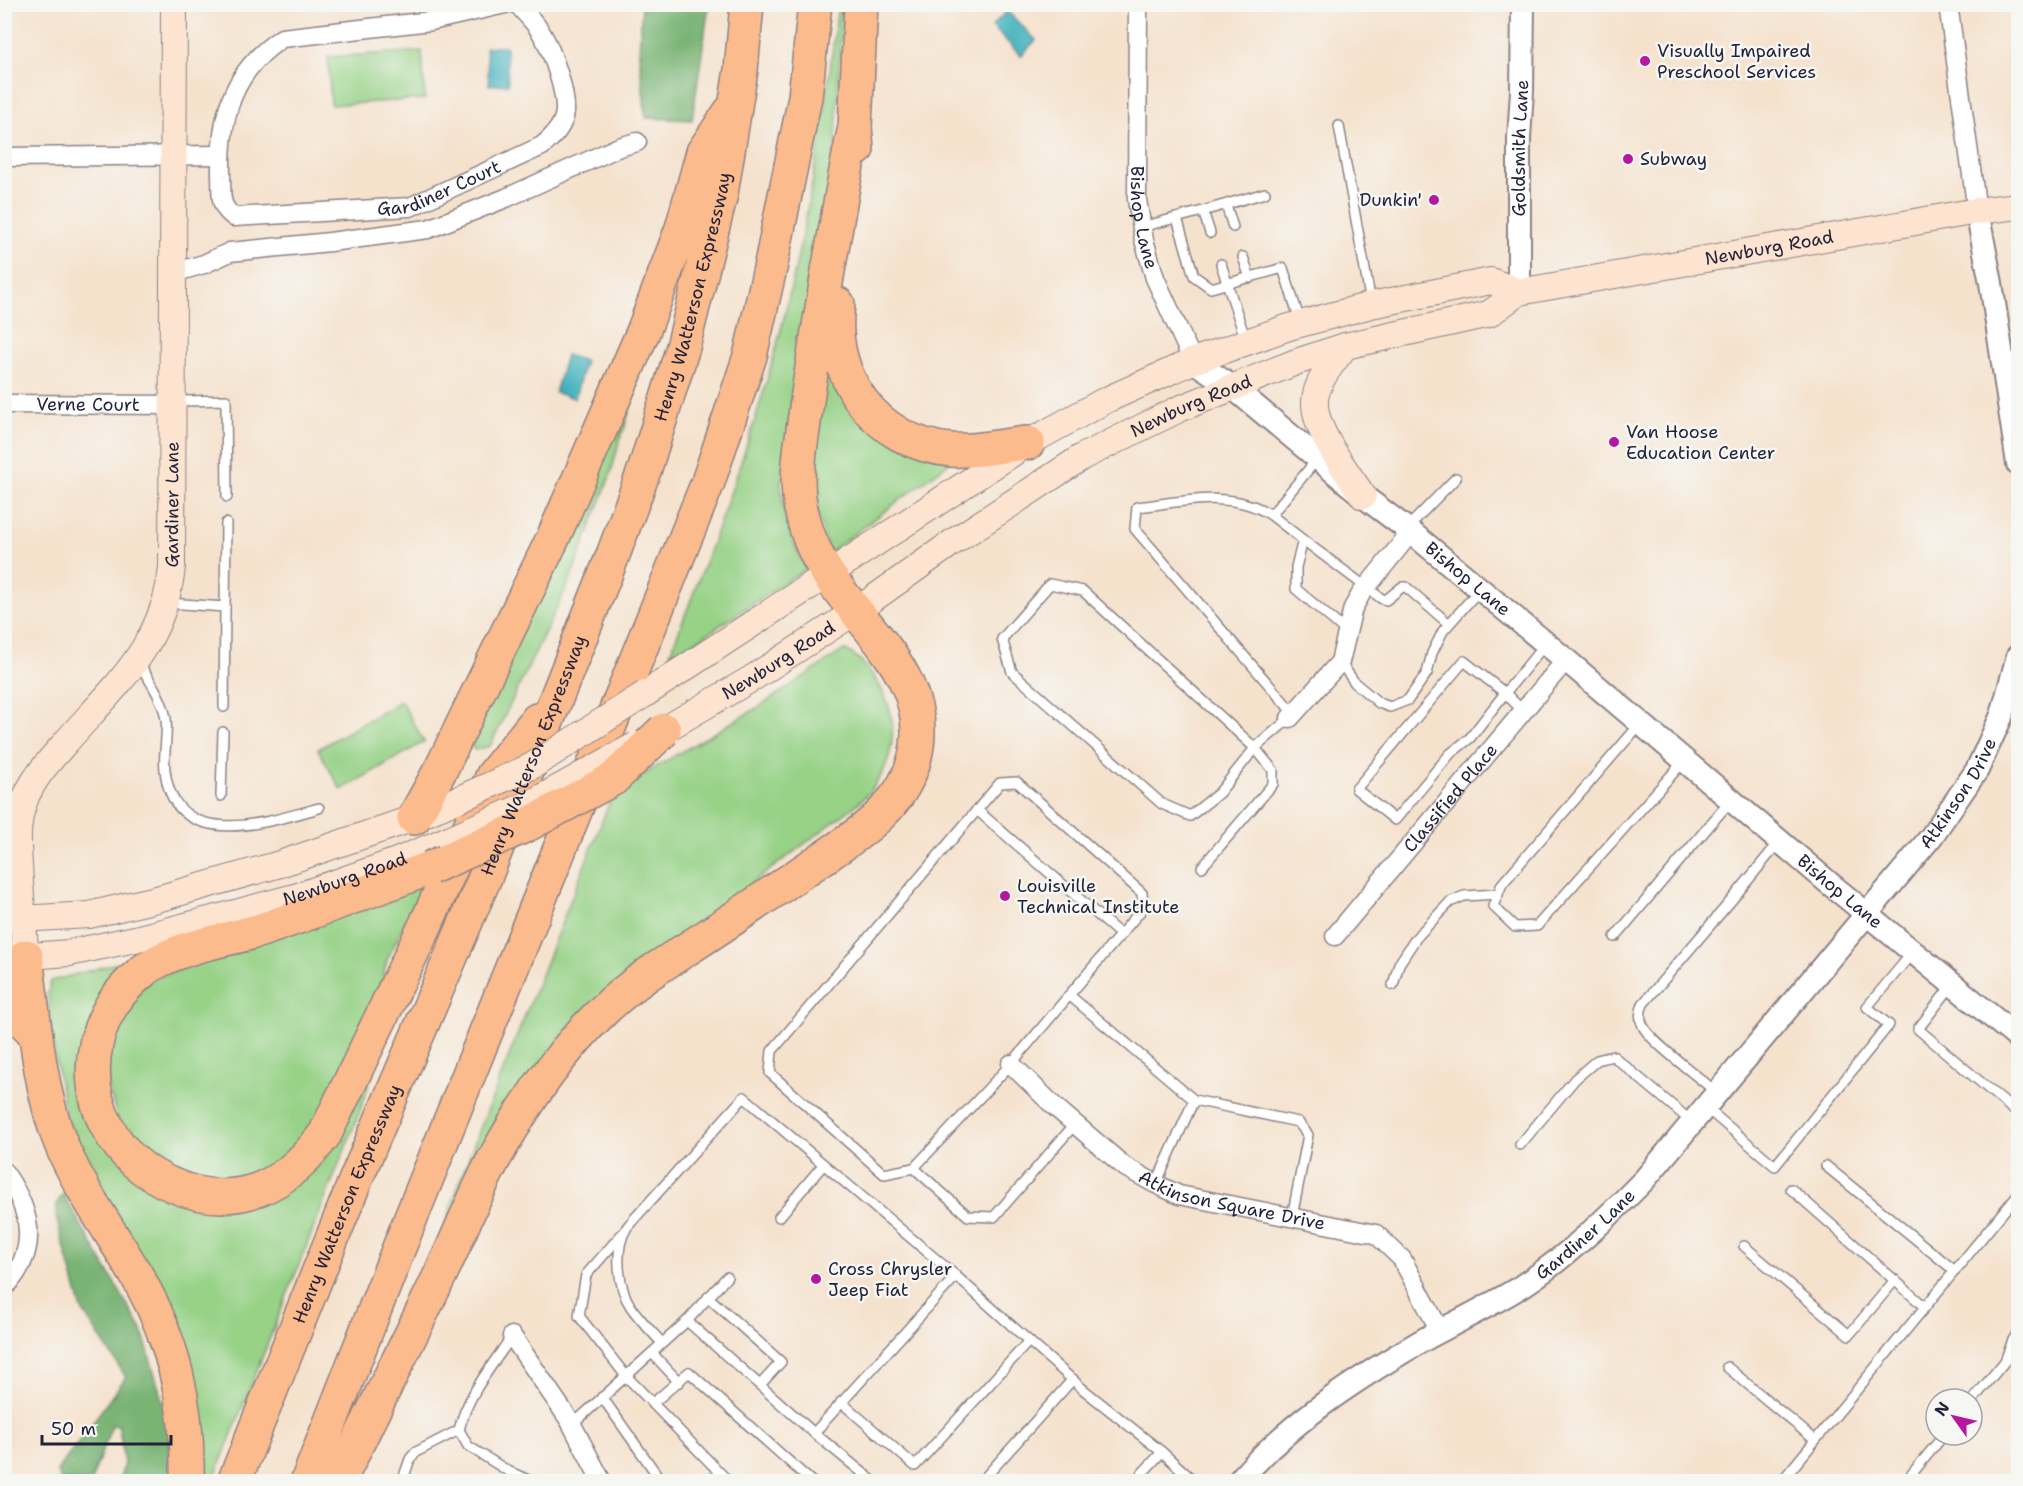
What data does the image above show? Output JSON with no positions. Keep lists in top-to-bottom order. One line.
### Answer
{"streets":{"highway":["Henry Watterson Expressway"],"main road":["Newburg Road","Gardiner Lane"],"street":["Goldsmith Lane","Gardiner Court","Bishop Lane","Verne Court","Atkinson Drive","Classified Place","Atkinson Square Drive"]},"crossings":[["Goldsmith Lane","Newburg Road"],["Bishop Lane","Newburg Road"],["Bishop Lane","Gardiner Lane"],["Bishop Lane","Atkinson Drive"],["Bishop Lane","Classified Place"],["Newburg Road","Gardiner Lane"],["Verne Court","Gardiner Lane"],["Gardiner Lane","Atkinson Drive"],["Gardiner Lane","Atkinson Square Drive"]],"places":["Visually Impaired Preschool Services","Subway","Dunkin'","Van Hoose Education Center","Louisville Technical Institute","Cross Chrysler Jeep Fiat"],"scale_bar":"50 m","north":"top left"}
